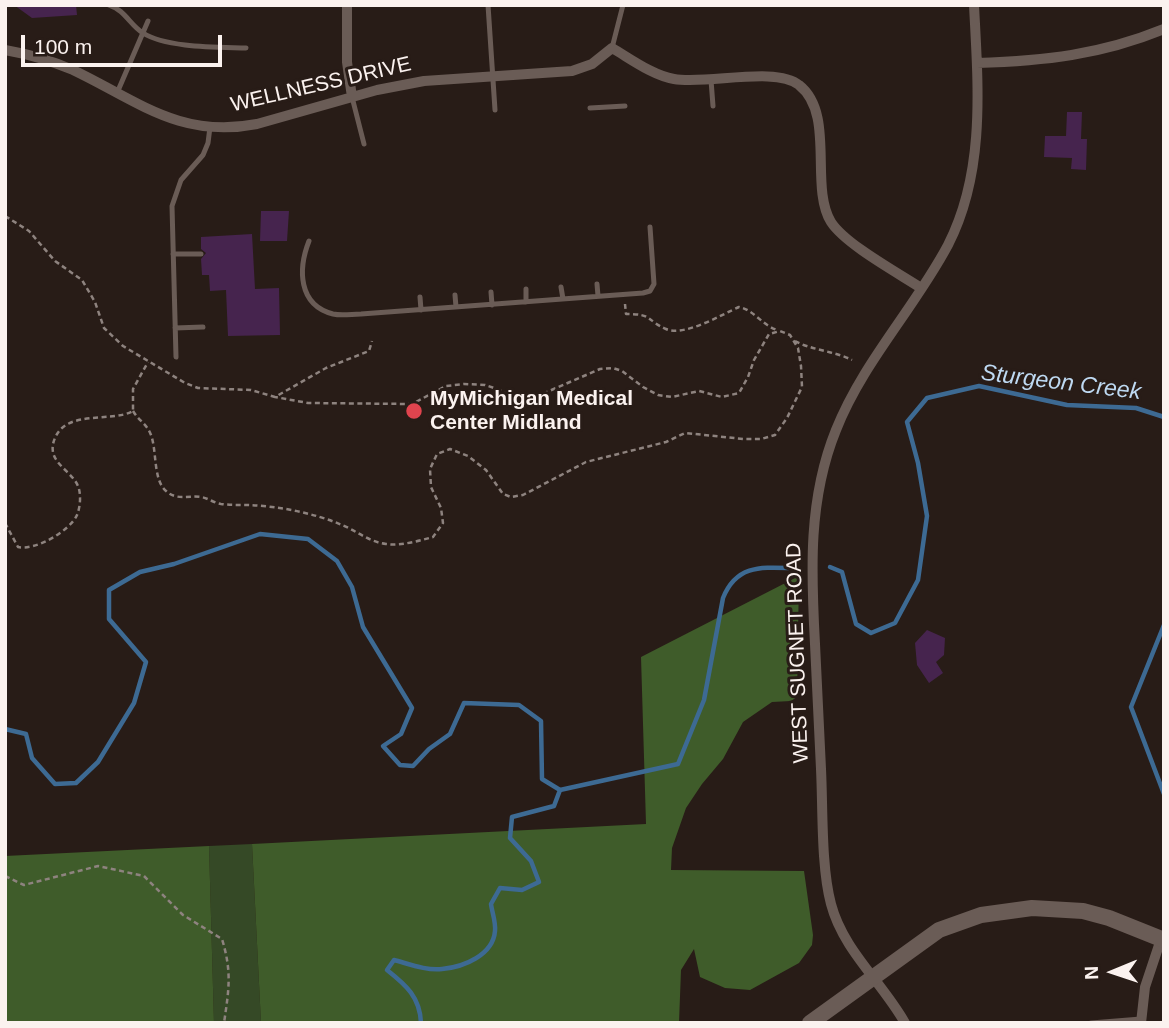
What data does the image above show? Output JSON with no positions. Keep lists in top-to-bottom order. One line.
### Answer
{"streets":{"street":["WELLNESS DRIVE","WEST SUGNET ROAD"]},"water":["Sturgeon Creek"],"places":["MyMichigan Medical Center Midland"],"scale_bar":"100 m","north":"left"}
